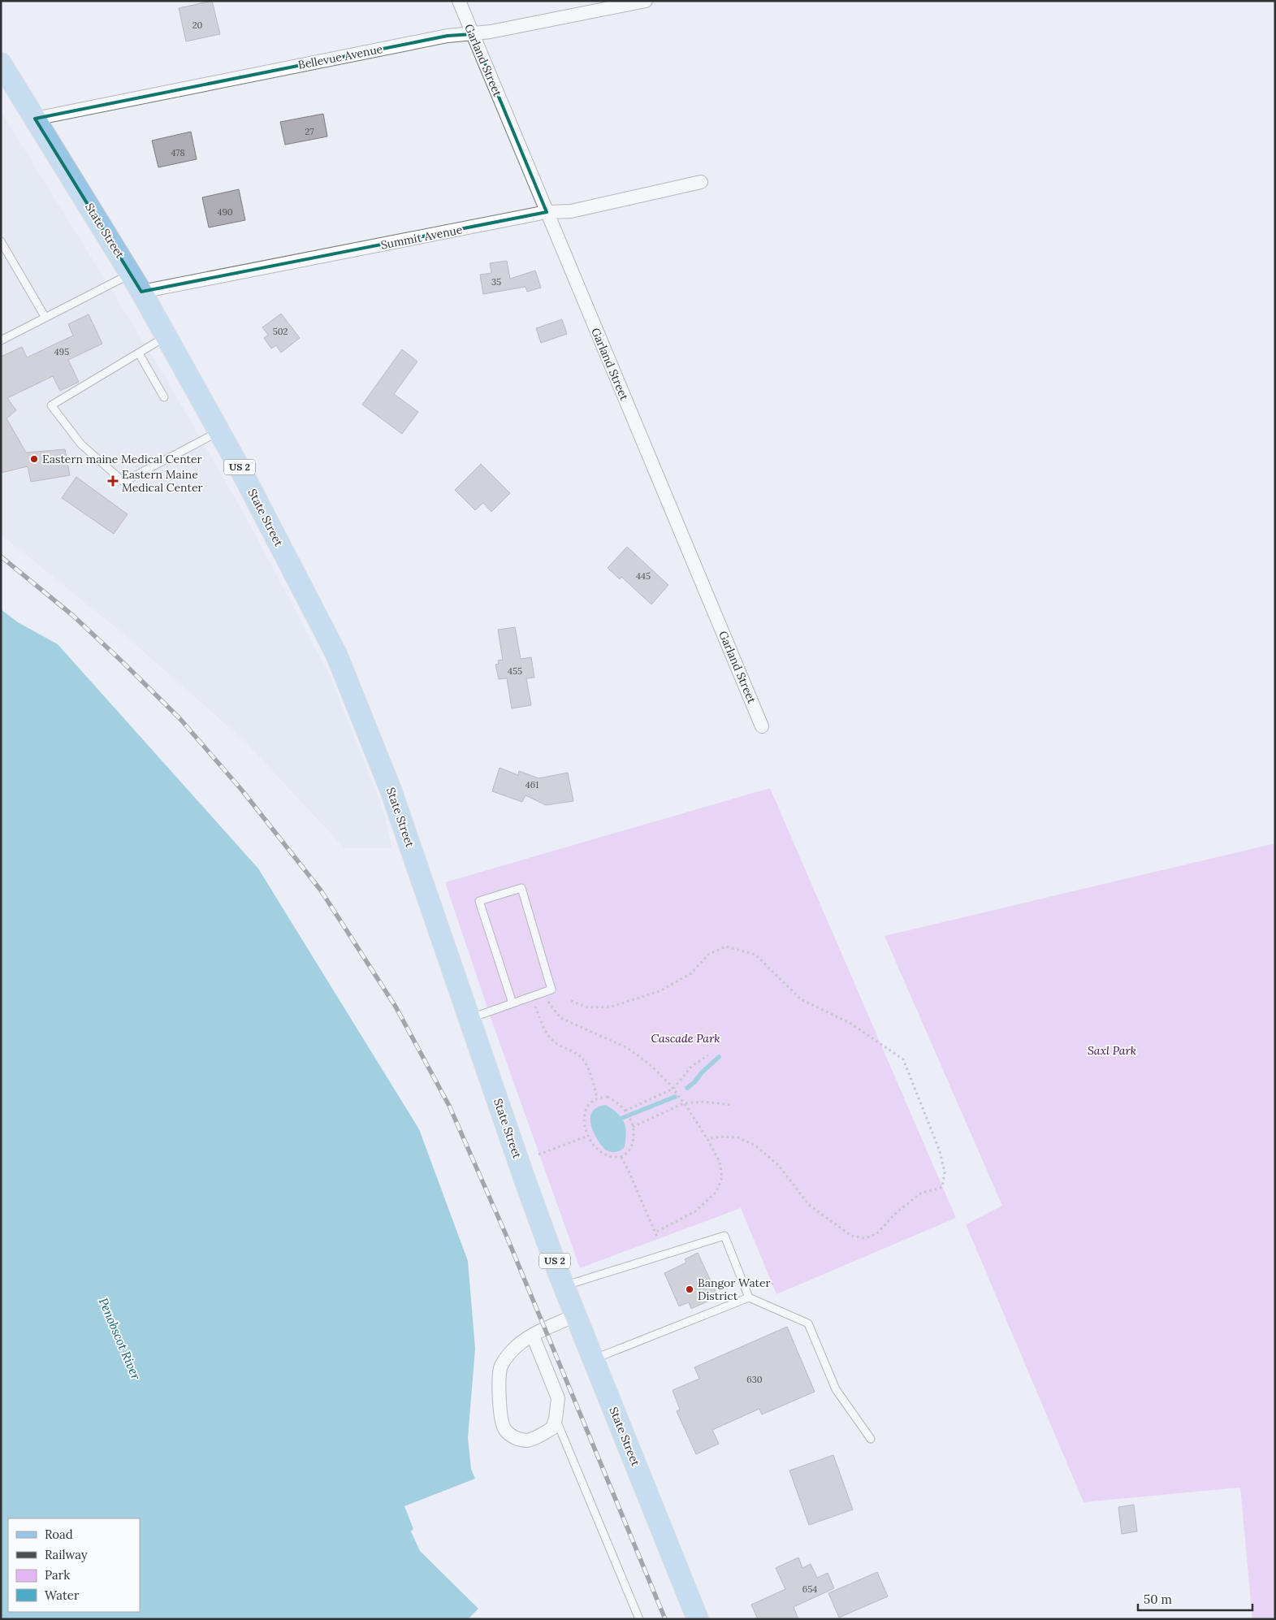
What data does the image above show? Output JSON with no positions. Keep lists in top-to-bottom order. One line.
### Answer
{"streets":{"main road":["State Street","US 2"],"street":["Bellevue Avenue","Garland Street","Summit Avenue"]},"crossings":[["Bellevue Avenue","Garland Street"],["Bellevue Avenue","State Street"],["Garland Street","Summit Avenue"],["State Street","Summit Avenue"]],"water":["Penobscot River"],"parks":["Cascade Park","Saxl Park"],"places":{"other":["Eastern maine Medical Center","Bangor Water District"],"health":["Eastern Maine Medical Center"]},"house_numbers":["20","27","478","490","35","502","495","445","455","461","630","654"],"legend":["Road","Railway","Park","Water"],"scale_bar":"50 m"}
